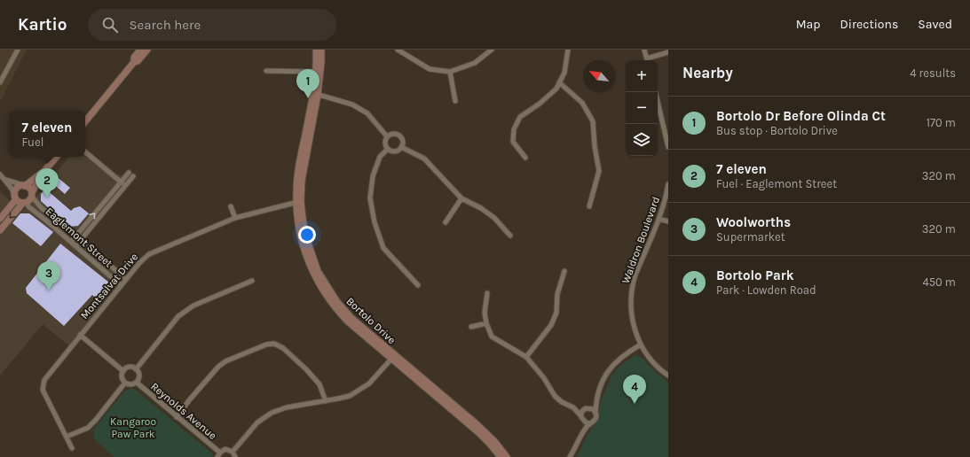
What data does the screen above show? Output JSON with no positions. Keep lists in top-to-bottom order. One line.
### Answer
{"streets":{"street":["Eaglemont Street","Waldron Boulevard","Montsalvat Drive","Bortolo Drive","Reynolds Avenue"]},"crossings":[["Eaglemont Street","Montsalvat Drive"],["Montsalvat Drive","Bortolo Drive"]],"parks":["Kangaroo Paw Park"],"north":"top left","page":{"header":"Kartio","search":"Search here","nav":["Map","Directions","Saved"],"heading":["Nearby","4 results"],"map_buttons":["+","−"],"pins":["1","2","3","4"],"list":[{"mark":"1","name":"Bortolo Dr Before Olinda Ct","note":"Bus stop · Bortolo Drive","value":"170 m"},{"mark":"2","name":"7 eleven","note":"Fuel · Eaglemont Street","value":"320 m"},{"mark":"3","name":"Woolworths","note":"Supermarket","value":"320 m"},{"mark":"4","name":"Bortolo Park","note":"Park · Lowden Road","value":"450 m"}],"popup":["7 eleven","Fuel"]}}
